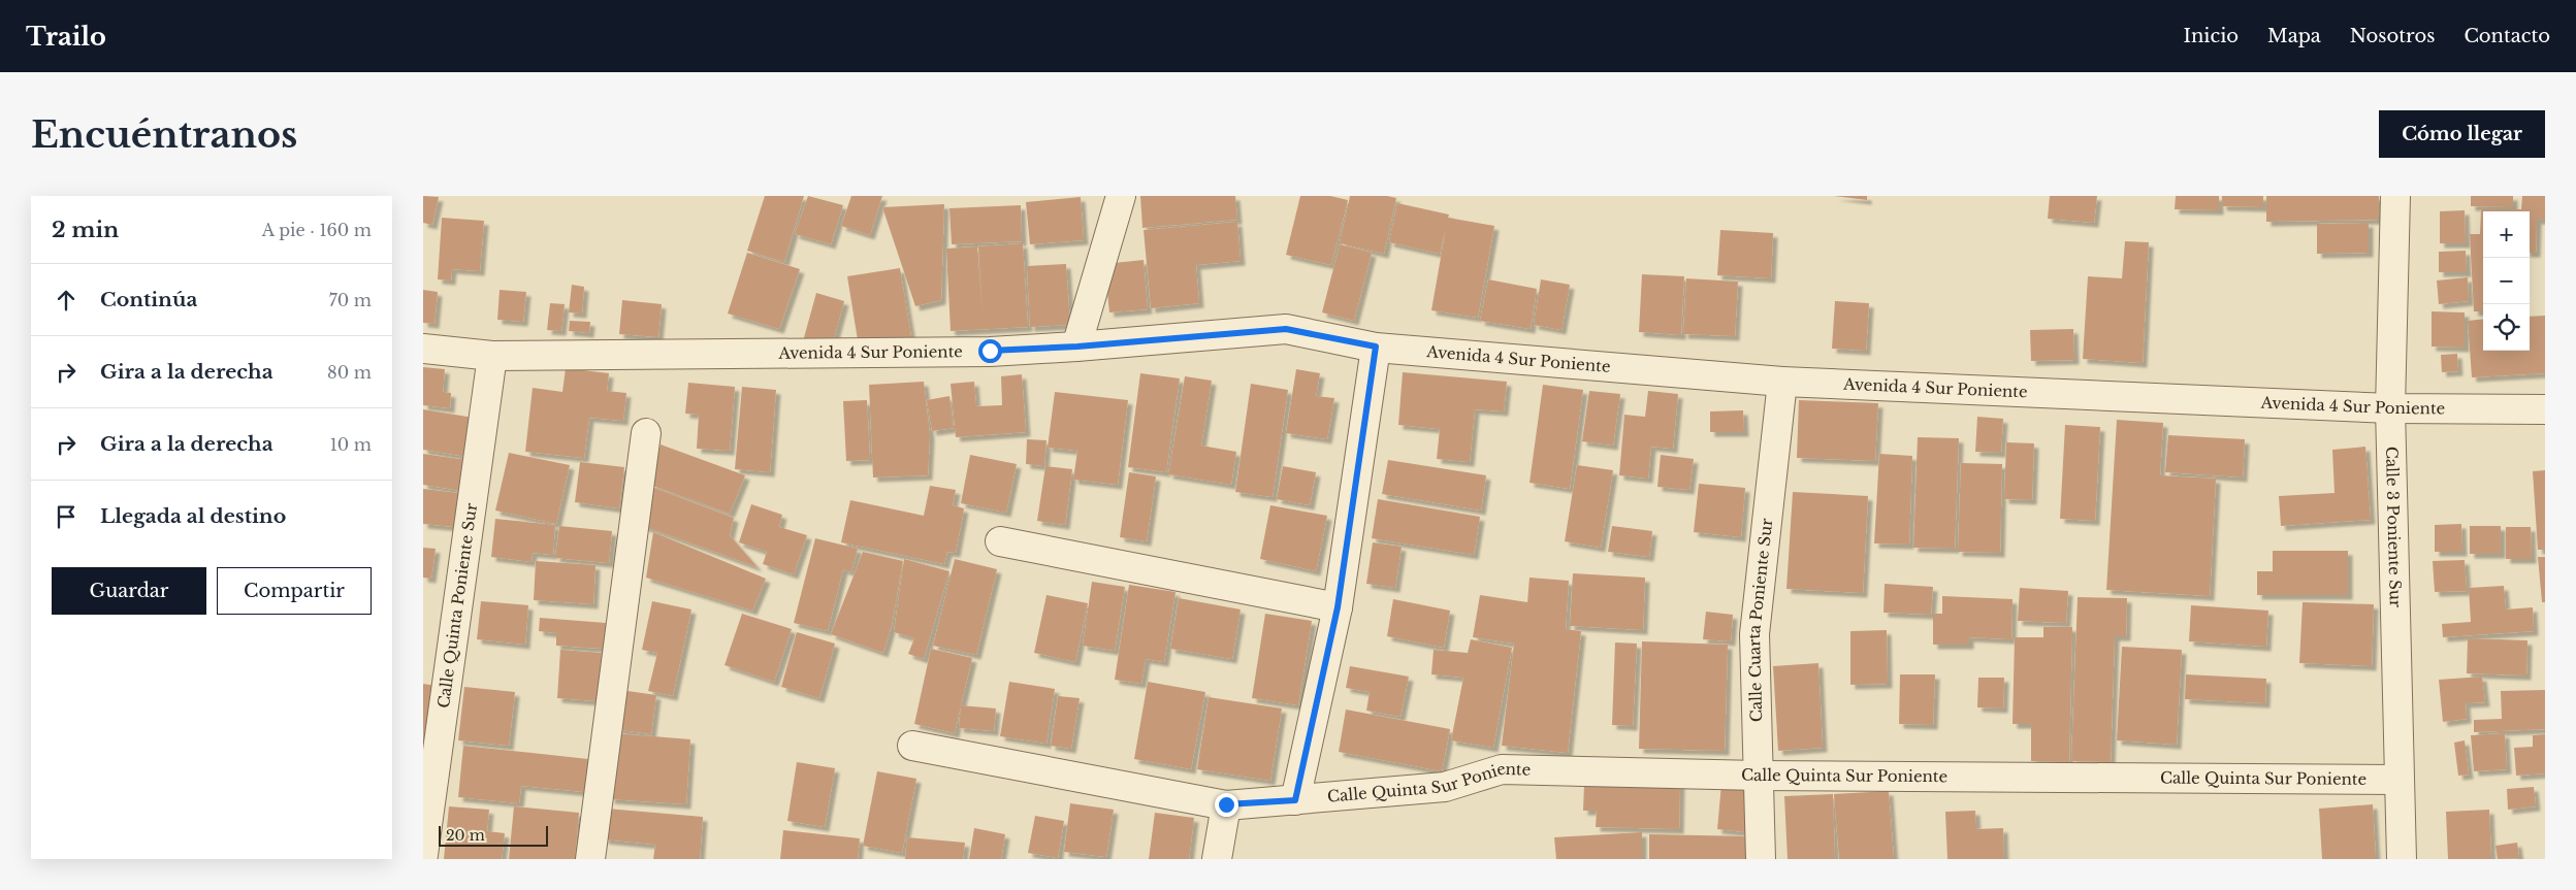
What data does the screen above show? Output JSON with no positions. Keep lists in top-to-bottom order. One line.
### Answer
{"streets":{"street":["Avenida 4 Sur Poniente","Calle 3 Poniente Sur","Calle Quinta Poniente Sur","Calle Cuarta Poniente Sur","Calle Quinta Sur Poniente"]},"crossings":[["Avenida 4 Sur Poniente","Calle 3 Poniente Sur"],["Avenida 4 Sur Poniente","Calle Quinta Poniente Sur"],["Avenida 4 Sur Poniente","Calle Cuarta Poniente Sur"],["Calle 3 Poniente Sur","Calle Quinta Sur Poniente"],["Calle Cuarta Poniente Sur","Calle Quinta Sur Poniente"]],"scale_bar":"20 m","page":{"header":"Trailo","nav":["Inicio","Mapa","Nosotros","Contacto"],"buttons":["Cómo llegar",["Guardar","Compartir"]],"title":"Encuéntranos","heading":["2 min","A pie · 160 m"],"map_buttons":["+","−"],"list":[["Continúa","70 m"],["Gira a la derecha","80 m"],["Gira a la derecha","10 m"],"Llegada al destino"],"scale":"20 m"}}
